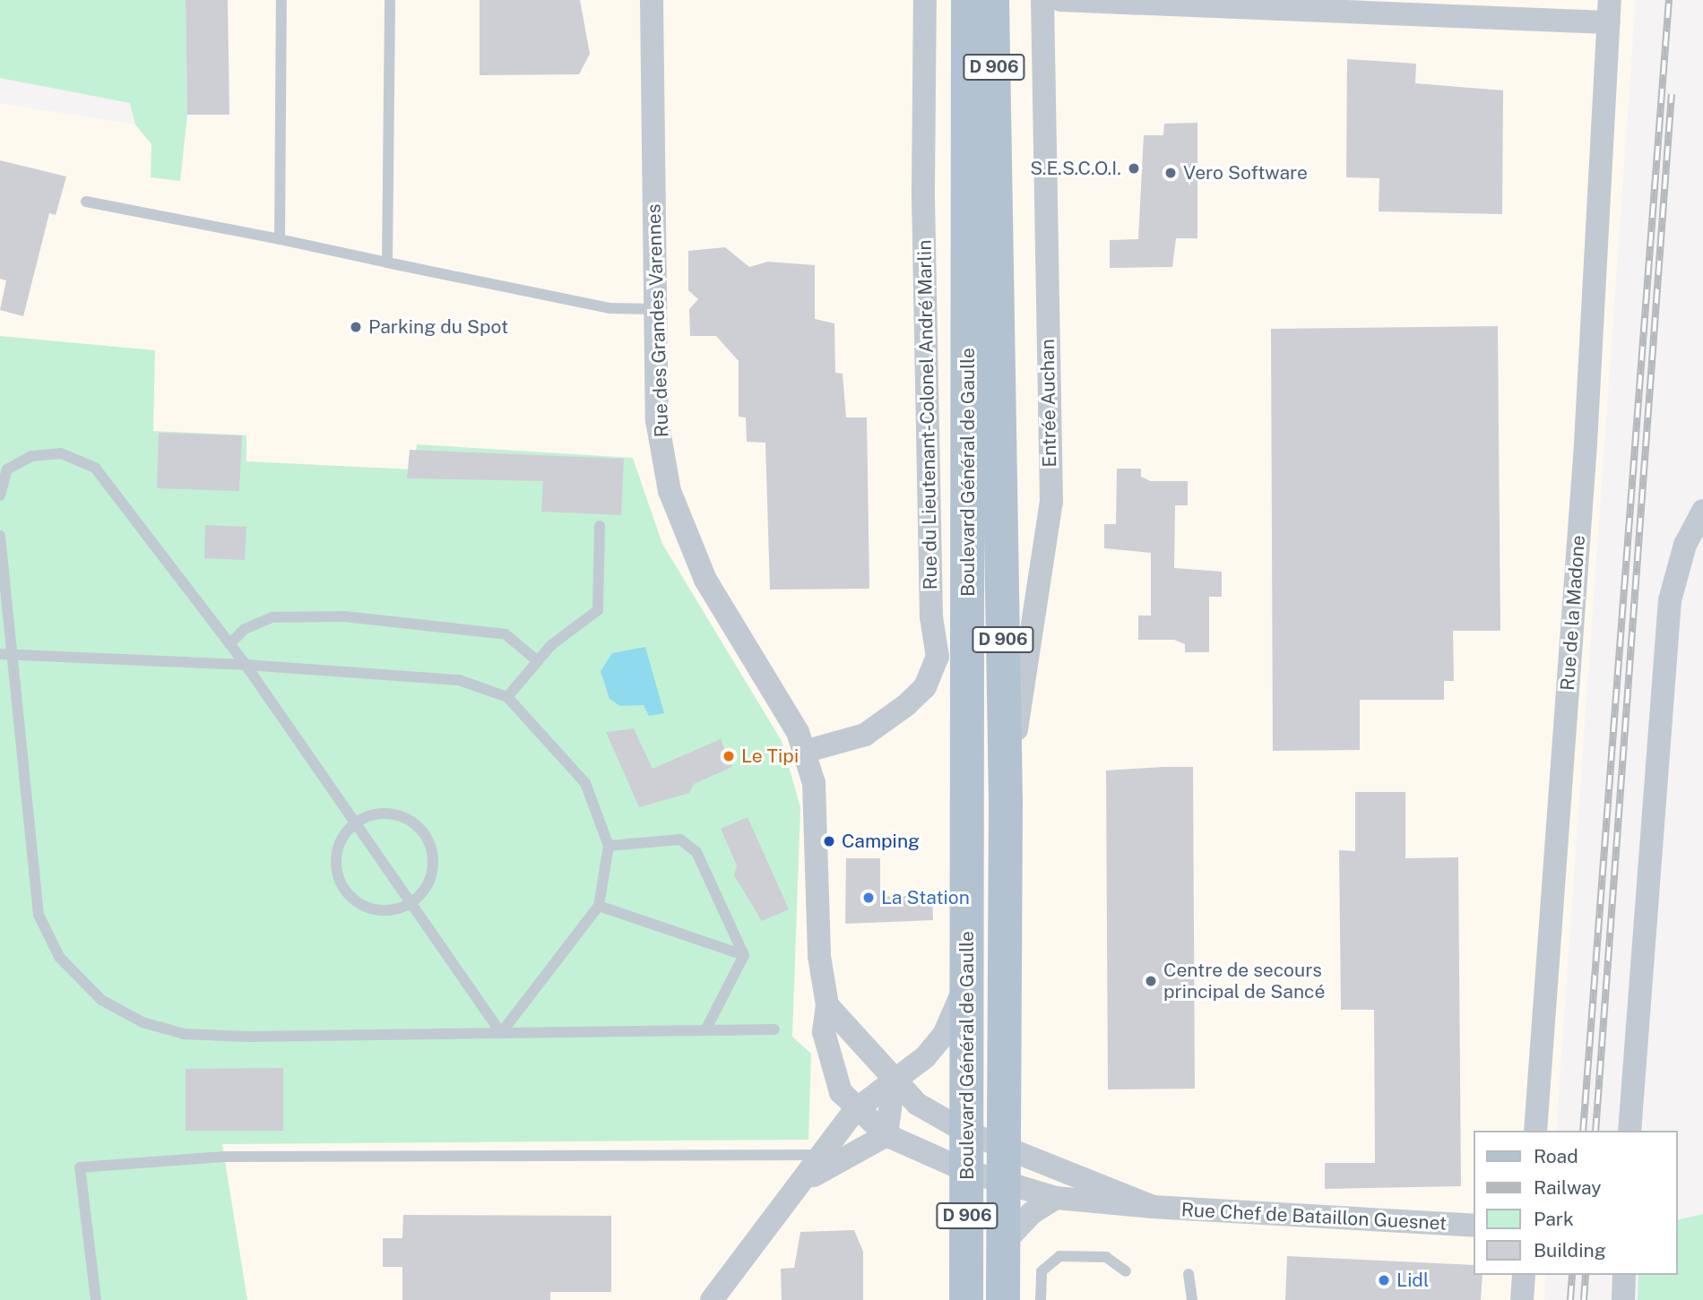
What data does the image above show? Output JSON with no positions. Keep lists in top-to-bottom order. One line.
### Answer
{"streets":{"main road":["D 906","Boulevard Général de Gaulle"],"street":["Rue des Grandes Varennes","Entrée Auchan","Rue du Lieutenant-Colonel André Marlin","Rue de la Madone","Rue Chef de Bataillon Guesnet"]},"crossings":[["D 906","Boulevard Général de Gaulle"],["Rue des Grandes Varennes","Rue du Lieutenant-Colonel André Marlin"],["Rue des Grandes Varennes","Boulevard Général de Gaulle"],["Rue des Grandes Varennes","Rue Chef de Bataillon Guesnet"],["Entrée Auchan","Boulevard Général de Gaulle"],["Boulevard Général de Gaulle","Rue Chef de Bataillon Guesnet"]],"places":["S.E.S.C.O.I.","Vero Software","Parking du Spot","Le Tipi","Camping","La Station","Centre de secours principal de Sancé","Lidl"],"legend":["Road","Railway","Park","Building"]}
